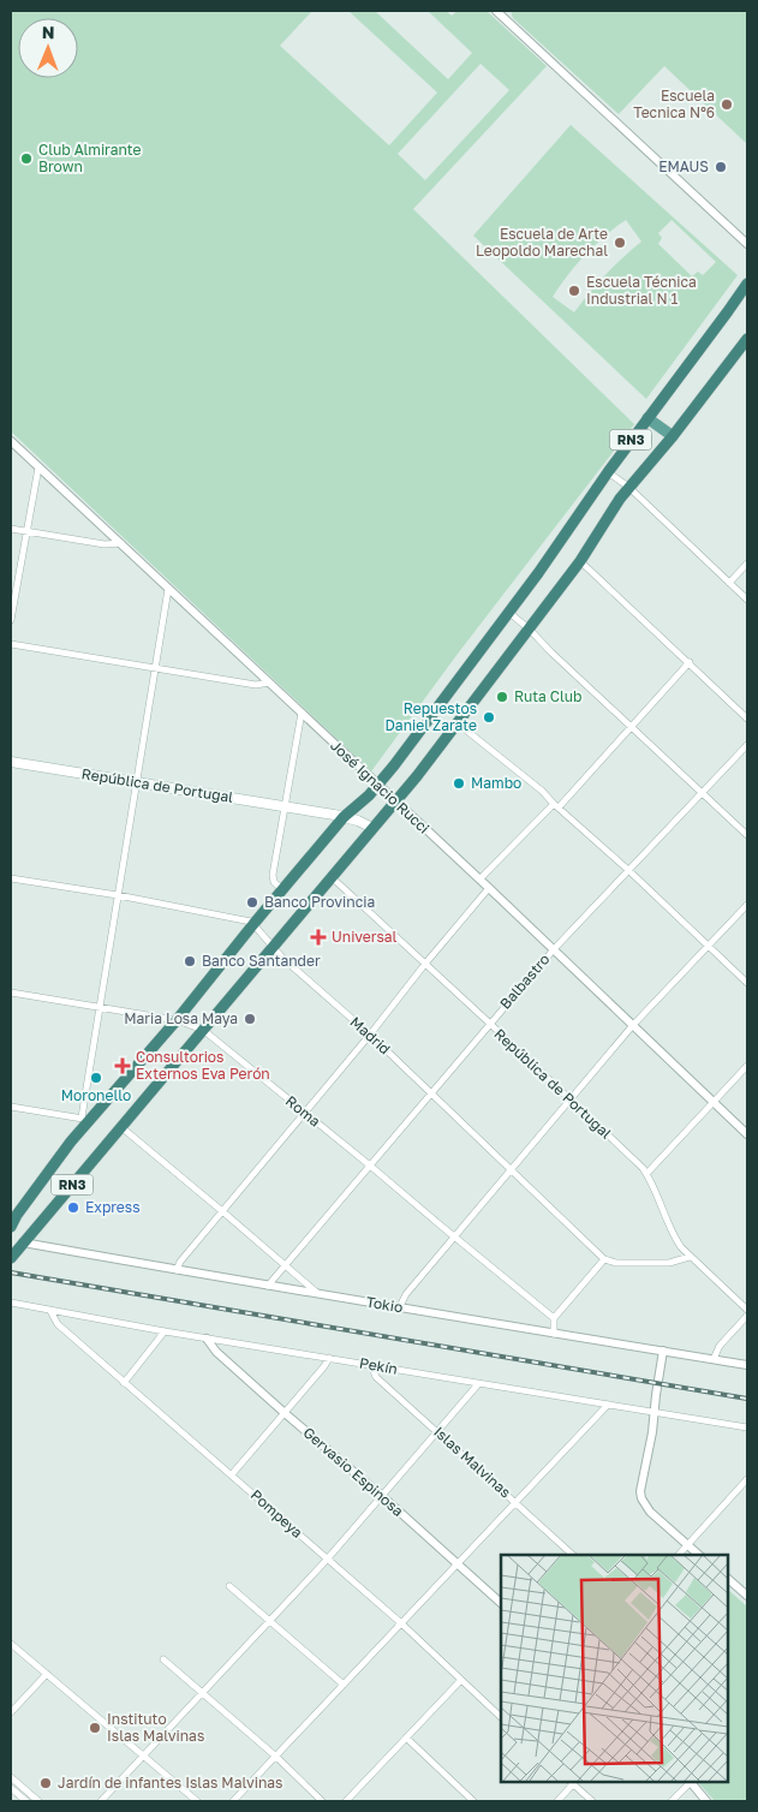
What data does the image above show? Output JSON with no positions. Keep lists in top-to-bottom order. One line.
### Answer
{"streets":{"highway":["RN3"],"main road":["República de Portugal"],"street":["José Ignacio Rucci","Balbastro","Madrid","Roma","Tokio","Pekín","Islas Malvinas","Gervasio Espinosa","Pompeya"]},"crossings":[["RN3","República de Portugal"],["RN3","José Ignacio Rucci"],["RN3","Madrid"],["RN3","Roma"],["RN3","Tokio"],["República de Portugal","Balbastro"],["José Ignacio Rucci","Balbastro"],["Balbastro","Madrid"],["Balbastro","Roma"],["Balbastro","Tokio"],["Pekín","Islas Malvinas"],["Pekín","Gervasio Espinosa"],["Pekín","Pompeya"]],"places":{"other":["Escuela Tecnica Nº6","Club Almirante Brown","EMAUS","Escuela de Arte Leopoldo Marechal","Escuela Técnica Industrial N 1","Ruta Club","Repuestos Daniel Zarate","Mambo","Banco Provincia","Banco Santander","Maria Losa Maya","Moronello","Express","Instituto Islas Malvinas","Jardín de infantes Islas Malvinas"],"health":["Universal","Consultorios Externos Eva Perón"]},"north":"top"}
